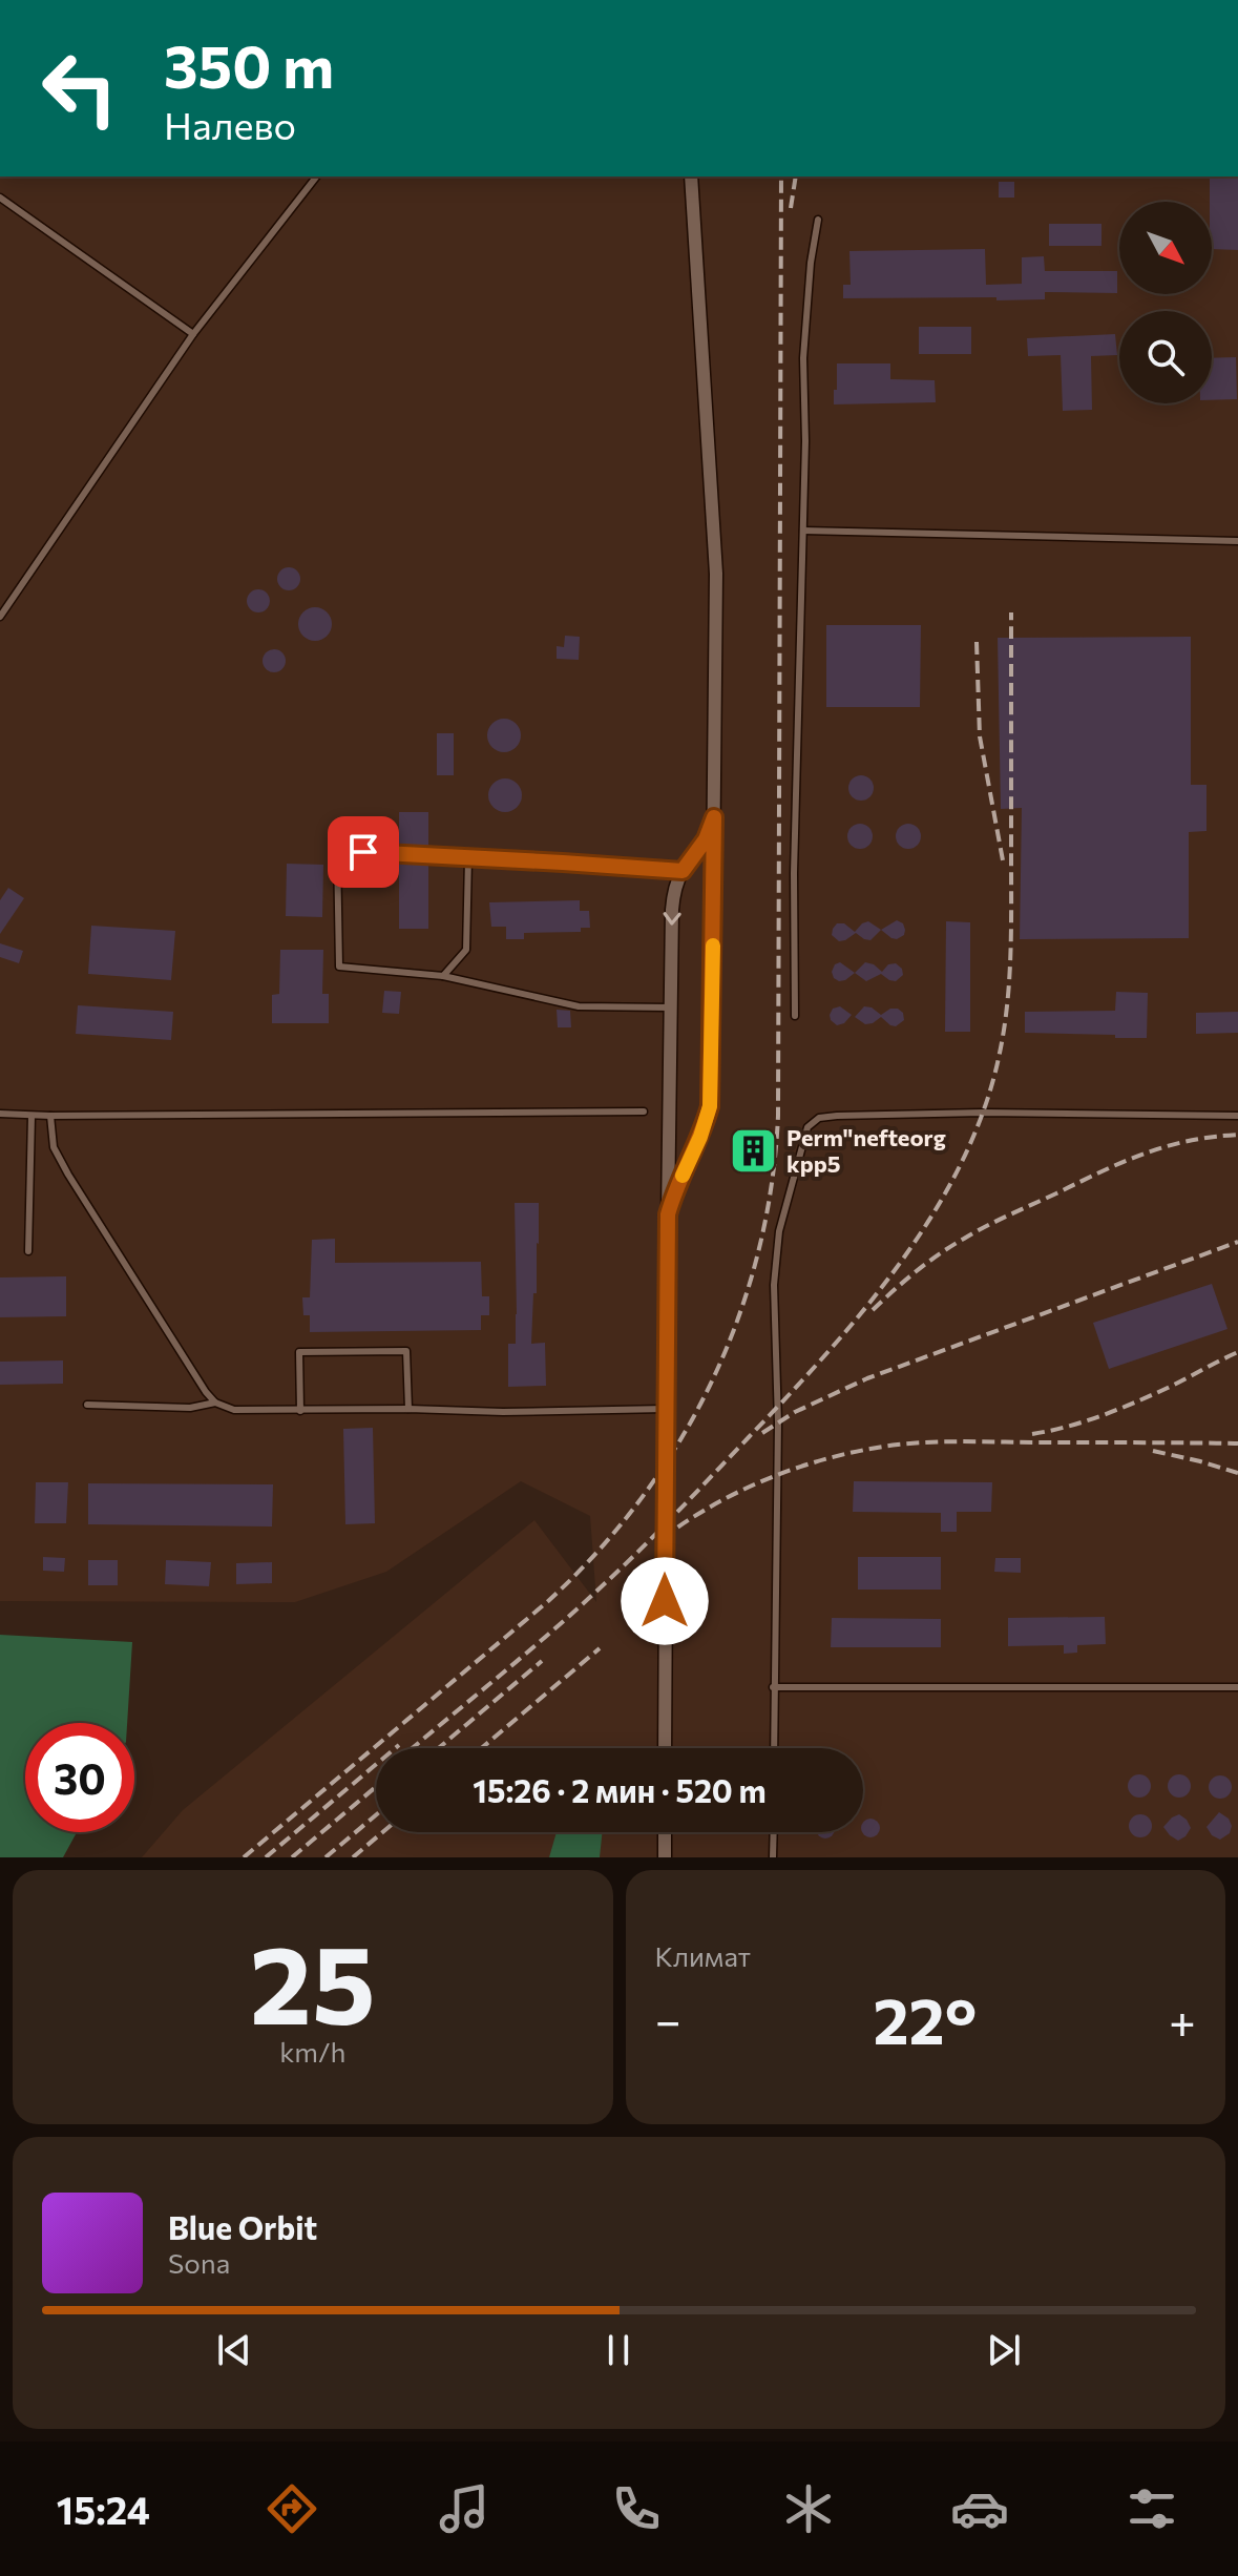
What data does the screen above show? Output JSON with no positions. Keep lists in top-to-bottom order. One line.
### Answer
{"places":{"building":["Perm\"nefteorg kpp5"]},"north":"bottom right","page":{"turn":["350 m","Налево"],"limit":"30","trip":"15:26 · 2 мин · 520 m","tile":[["25","km/h"],"Климат"],"heat":["−","22°","+"],"song":["Blue Orbit","Sona"],"tabs":"15:24"}}
